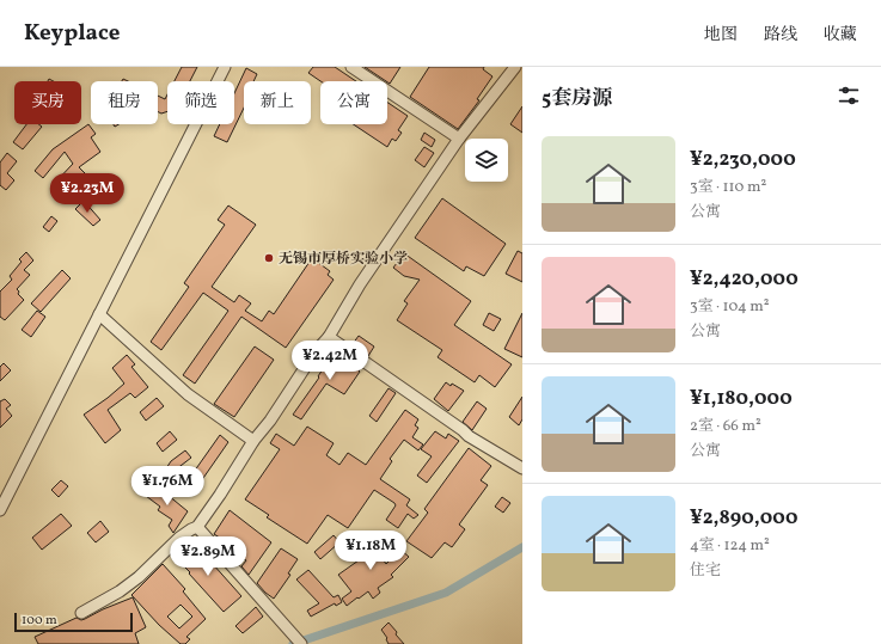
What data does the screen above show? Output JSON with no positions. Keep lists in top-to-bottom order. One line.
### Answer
{"places":["无锡市厚桥实验小学"],"scale_bar":"100 m","page":{"header":"Keyplace","nav":["地图","路线","收藏"],"heading":"5套房源","chip":["买房","租房","筛选","新上","公寓"],"list":[{"name":"¥2,230,000","note":"3室 · 110 m² · 公寓"},{"name":"¥2,420,000","note":"3室 · 104 m² · 公寓"},{"name":"¥1,180,000","note":"2室 · 66 m² · 公寓"},{"name":"¥2,890,000","note":"4室 · 124 m² · 住宅"}],"price":["¥2.23M","¥2.42M","¥1.76M","¥1.18M","¥2.89M"],"scale":"100 m"}}
